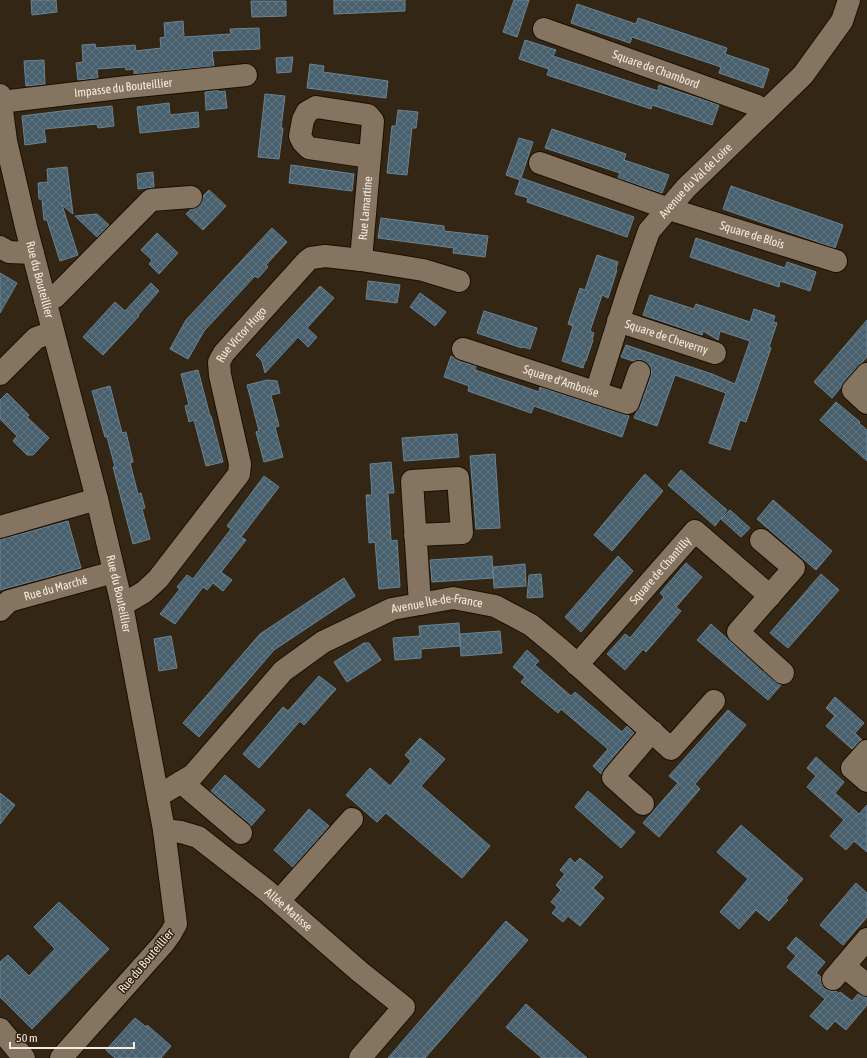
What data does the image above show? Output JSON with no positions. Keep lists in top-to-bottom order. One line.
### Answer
{"streets":{"street":["Square de Chambord","Impasse du Bouteillier","Avenue du Val de Loire","Rue Lamartine","Square de Blois","Rue du Bouteillier","Rue Victor Hugo","Square de Cheverny","Square d'Amboise","Square de Chantilly","Rue du Marché","Avenue Île-de-France","Allée Matisse"]},"crossings":[["Square de Chambord","Avenue du Val de Loire"],["Impasse du Bouteillier","Rue du Bouteillier"],["Avenue du Val de Loire","Square de Blois"],["Avenue du Val de Loire","Square de Cheverny"],["Avenue du Val de Loire","Square d'Amboise"],["Rue Lamartine","Rue Victor Hugo"],["Rue du Bouteillier","Rue Victor Hugo"],["Rue du Bouteillier","Rue du Marché"],["Rue du Bouteillier","Avenue Île-de-France"],["Rue du Bouteillier","Allée Matisse"],["Square de Chantilly","Avenue Île-de-France"]],"scale_bar":"50 m"}
